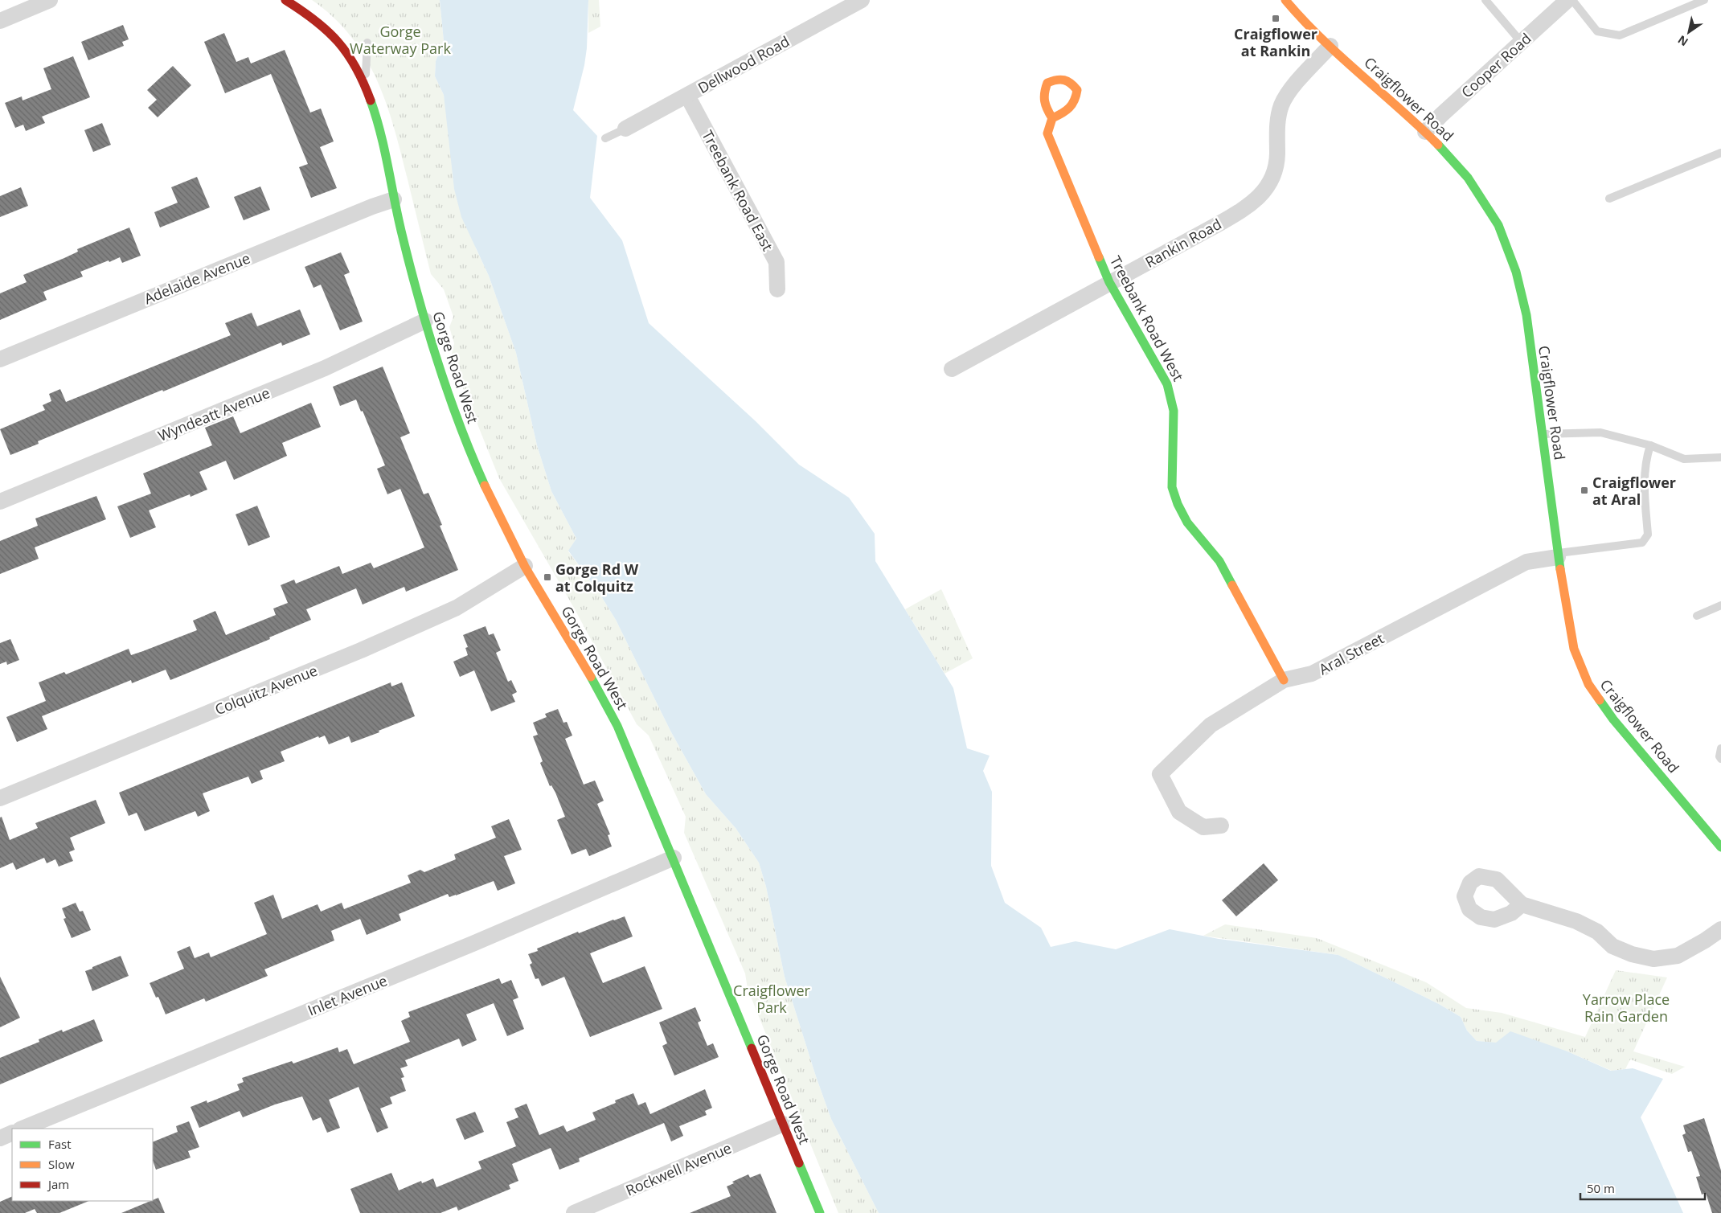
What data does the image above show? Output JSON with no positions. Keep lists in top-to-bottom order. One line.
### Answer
{"streets":{"main road":["Craigflower Road","Treebank Road West","Gorge Road West"],"street":["Dellwood Road","Cooper Road","Treebank Road East","Rankin Road","Adelaide Avenue","Wyndeatt Avenue","Aral Street","Colquitz Avenue","Inlet Avenue","Rockwell Avenue"]},"crossings":[["Dellwood Road","Treebank Road East"],["Cooper Road","Craigflower Road"],["Craigflower Road","Rankin Road"],["Craigflower Road","Aral Street"],["Rankin Road","Treebank Road West"],["Adelaide Avenue","Gorge Road West"],["Treebank Road West","Aral Street"],["Gorge Road West","Wyndeatt Avenue"],["Gorge Road West","Colquitz Avenue"],["Gorge Road West","Inlet Avenue"],["Gorge Road West","Rockwell Avenue"]],"parks":["Gorge Waterway Park","Craigflower Park","Yarrow Place Rain Garden"],"places":{"transit":["Craigflower at Rankin","Craigflower at Aral","Gorge Rd W at Colquitz"]},"legend":["Fast","Slow","Jam"],"scale_bar":"50 m","north":"bottom left"}
